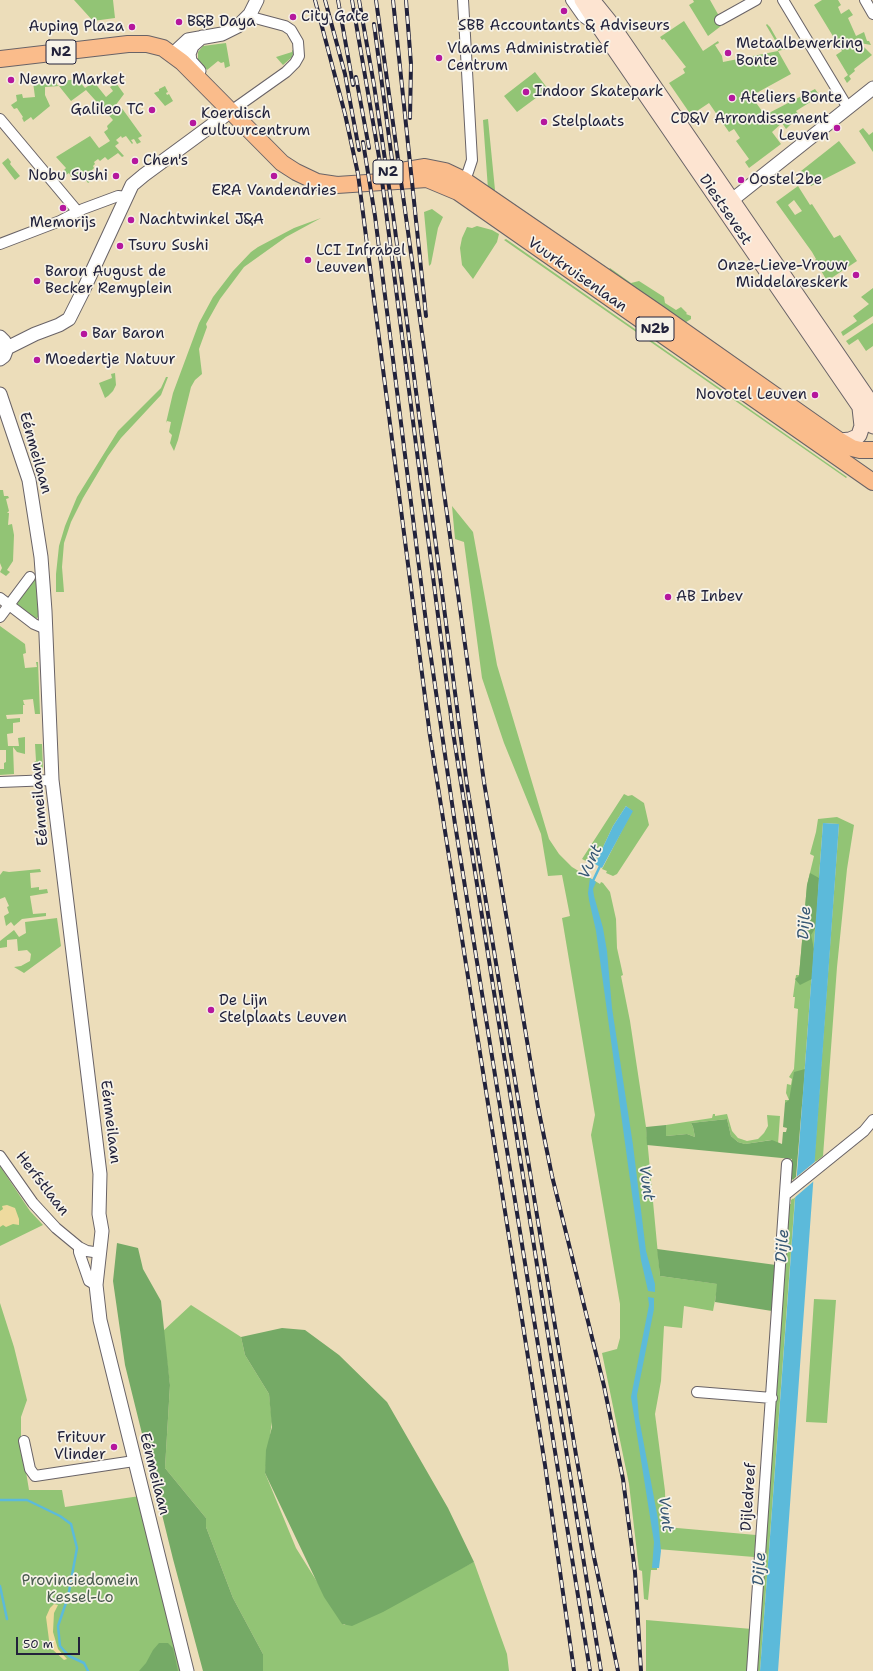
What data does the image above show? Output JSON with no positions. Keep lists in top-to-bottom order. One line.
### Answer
{"streets":{"main road":["N2","Diestsevest","Vuurkruisenlaan","N2b"],"street":["Eénmeilaan","Herfstlaan","Dijledreef"]},"crossings":[["N2","Vuurkruisenlaan"],["Eénmeilaan","Herfstlaan"]],"water":["Vunt","Dijle"],"parks":["Provinciedomein Kessel-Lo"],"places":["SBB Accountants & Adviseurs","City Gate","B&B Daya","Auping Plaza","Metaalbewerking Bonte","Vlaams Administratief Centrum","Newro Market","Indoor Skatepark","Ateliers Bonte","Galileo TC","Stelplaats","Koerdisch cultuurcentrum","CD&V Arrondissement Leuven","Chen's","Nobu Sushi","ERA Vandendries","Oostel2be","Memorijs","Nachtwinkel J&A","Tsuru Sushi","LCI Infrabel Leuven","Onze-Lieve-Vrouw Middelareskerk","Baron August de Becker Remyplein","Bar Baron","Moedertje Natuur","Novotel Leuven","AB Inbev","De Lijn Stelplaats Leuven","Frituur Vlinder"],"scale_bar":"50 m"}
